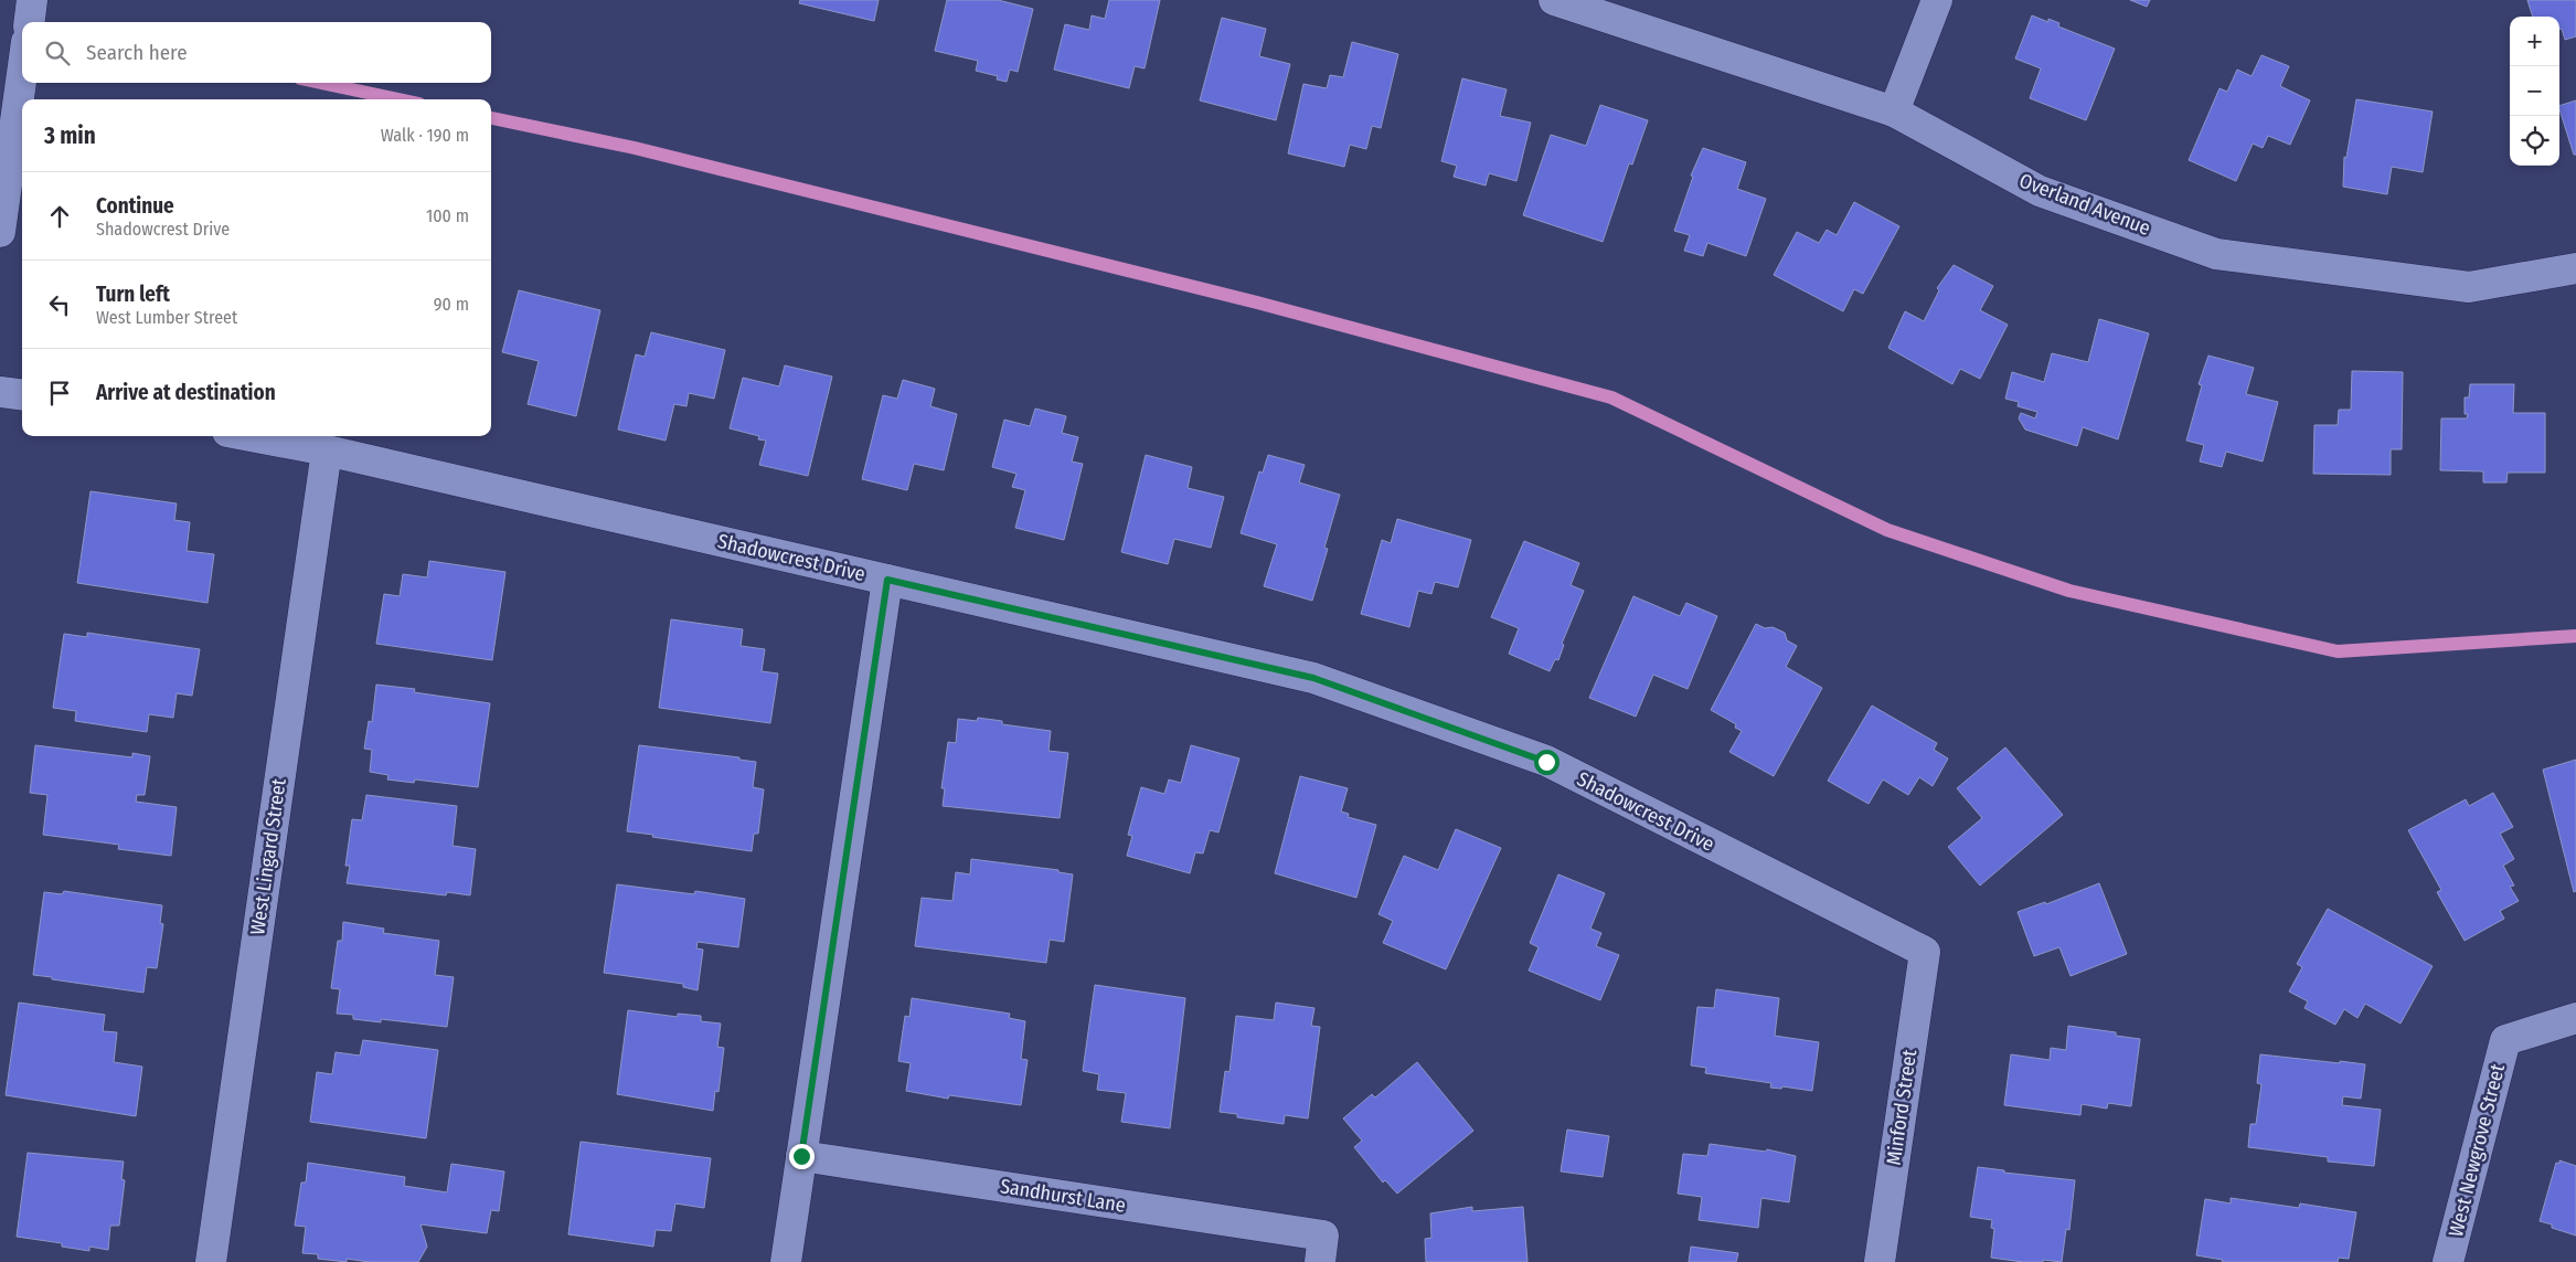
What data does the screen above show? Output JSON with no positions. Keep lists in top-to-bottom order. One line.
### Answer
{"streets":{"street":["Overland Avenue","Shadowcrest Drive","West Lingard Street","Minford Street","West Newgrove Street","Sandhurst Lane"]},"crossings":[["Shadowcrest Drive","West Lingard Street"],["Shadowcrest Drive","Minford Street"]],"page":{"map_buttons":["+","−"],"search":"Search here","heading":["3 min","Walk · 190 m"],"list":[["Continue","Shadowcrest Drive","100 m"],["Turn left","West Lumber Street","90 m"],"Arrive at destination"]}}
